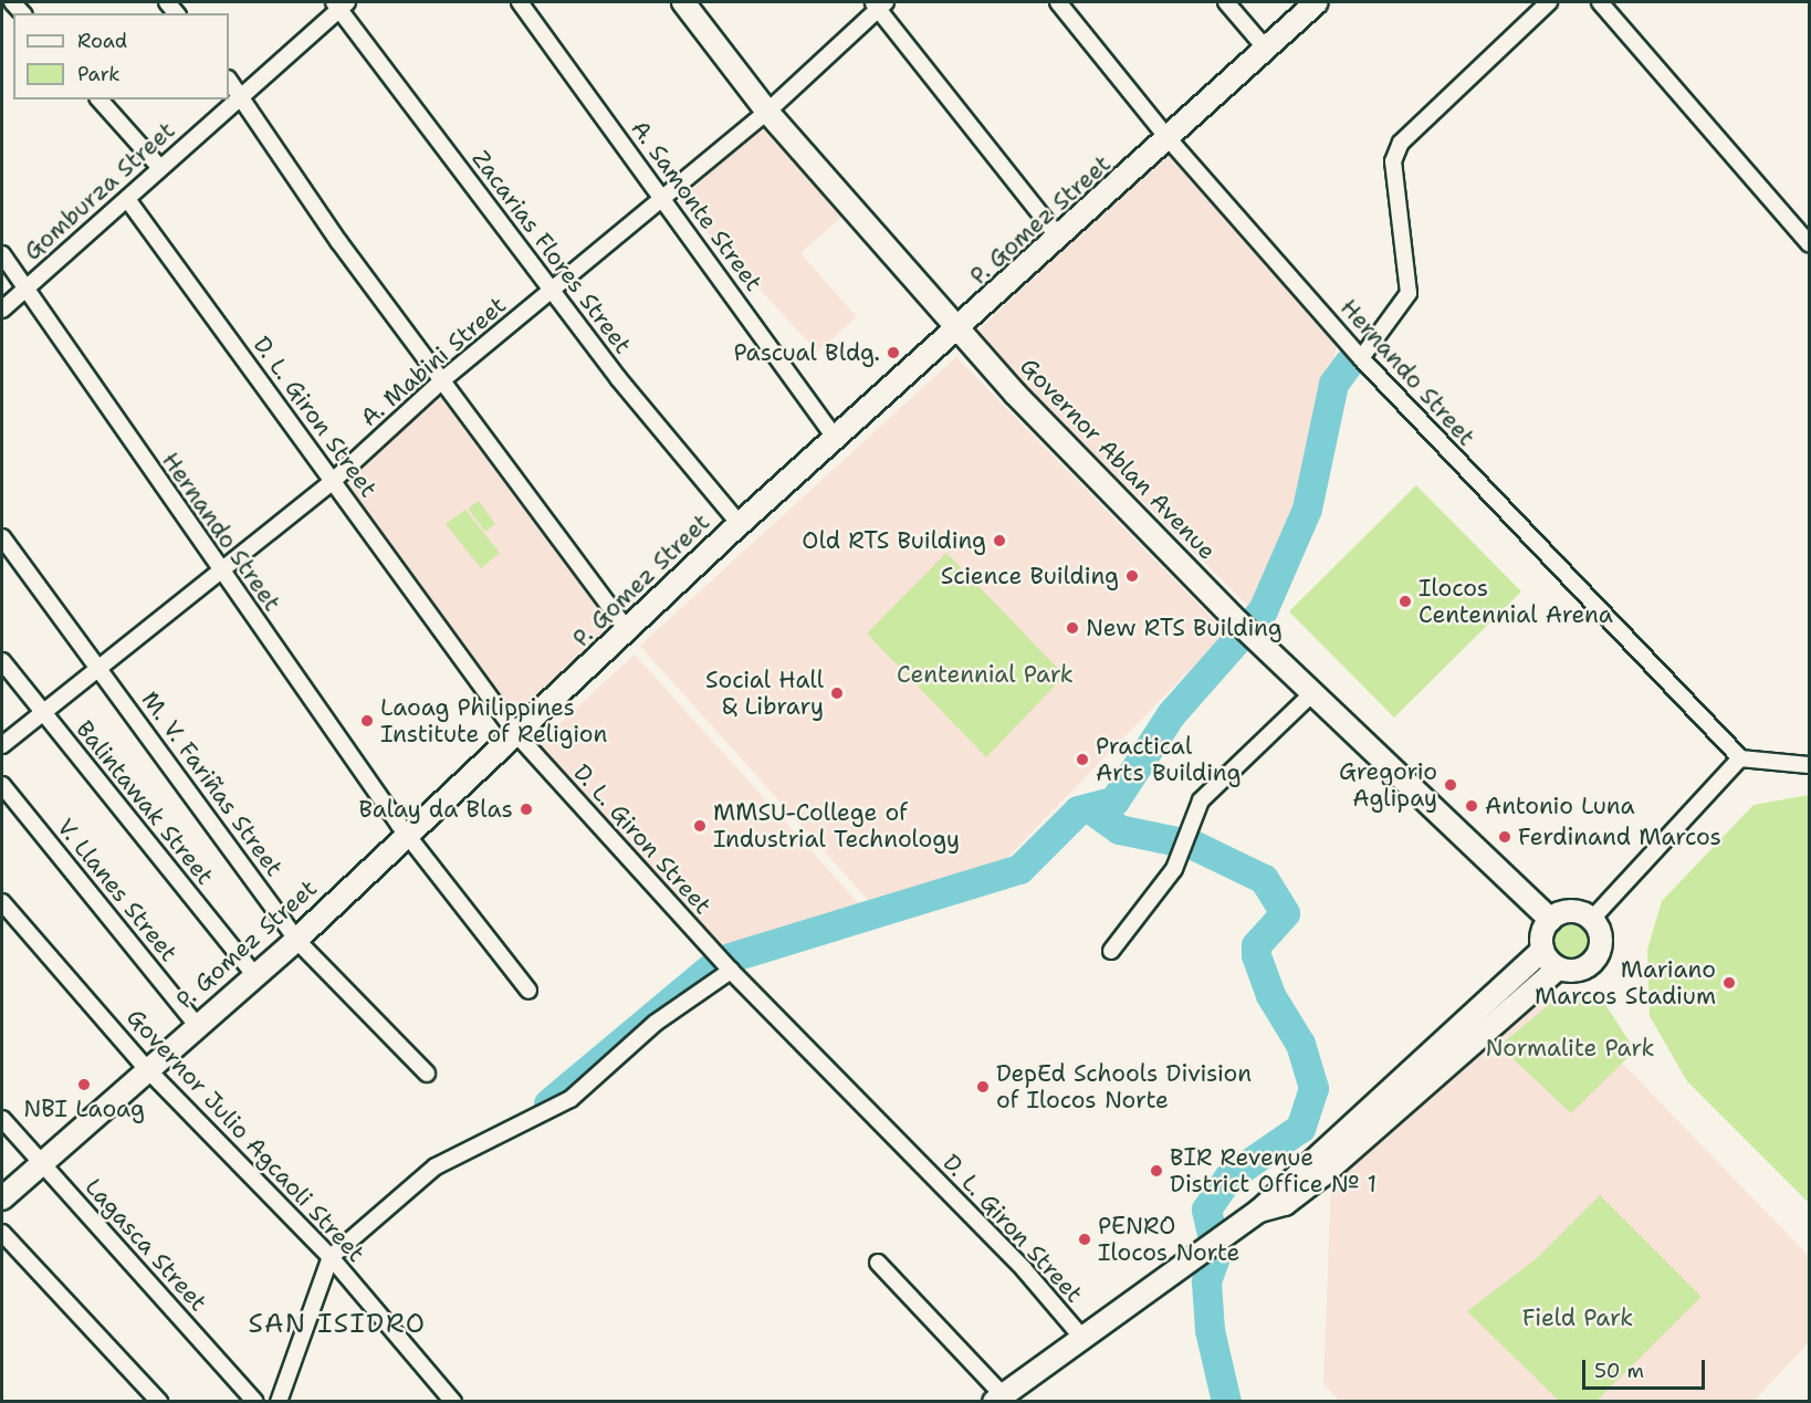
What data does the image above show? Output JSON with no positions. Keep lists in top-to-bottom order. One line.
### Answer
{"streets":{"main road":["P. Gomez Street","Governor Ablan Avenue"],"street":["Gomburza Street","A. Samonte Street","Zacarias Flores Street","A. Mabini Street","Hernando Street","D. L. Giron Street","M. V. Fariñas Street","Balintawak Street","V. Llanes Street","Governor Julio Agcaoli Street","Lagasca Street"]},"crossings":[["Gomburza Street","Zacarias Flores Street"],["Gomburza Street","Hernando Street"],["Gomburza Street","D. L. Giron Street"],["A. Samonte Street","P. Gomez Street"],["A. Samonte Street","A. Mabini Street"],["P. Gomez Street","Zacarias Flores Street"],["P. Gomez Street","Hernando Street"],["P. Gomez Street","D. L. Giron Street"],["P. Gomez Street","Governor Ablan Avenue"],["P. Gomez Street","M. V. Fariñas Street"],["P. Gomez Street","Balintawak Street"],["P. Gomez Street","V. Llanes Street"],["P. Gomez Street","Governor Julio Agcaoli Street"],["P. Gomez Street","Lagasca Street"],["Zacarias Flores Street","A. Mabini Street"],["A. Mabini Street","Hernando Street"],["A. Mabini Street","D. L. Giron Street"],["A. Mabini Street","Governor Ablan Avenue"],["A. Mabini Street","M. V. Fariñas Street"],["A. Mabini Street","Balintawak Street"]],"districts":["SAN ISIDRO"],"parks":["Centennial Park","Normalite Park","Field Park"],"places":["Pascual Bldg.","Old RTS Building","Science Building","Ilocos Centennial Arena","New RTS Building","Social Hall & Library","Laoag Philippines Institute of Religion","Practical Arts Building","Gregorio Aglipay","Antonio Luna","Balay da Blas","MMSU-College of Industrial Technology","Ferdinand Marcos","Mariano Marcos Stadium","NBI Laoag","DepEd Schools Division of Ilocos Norte","BIR Revenue District Office № 1","PENRO Ilocos Norte"],"legend":["Road","Park"],"scale_bar":"50 m"}
